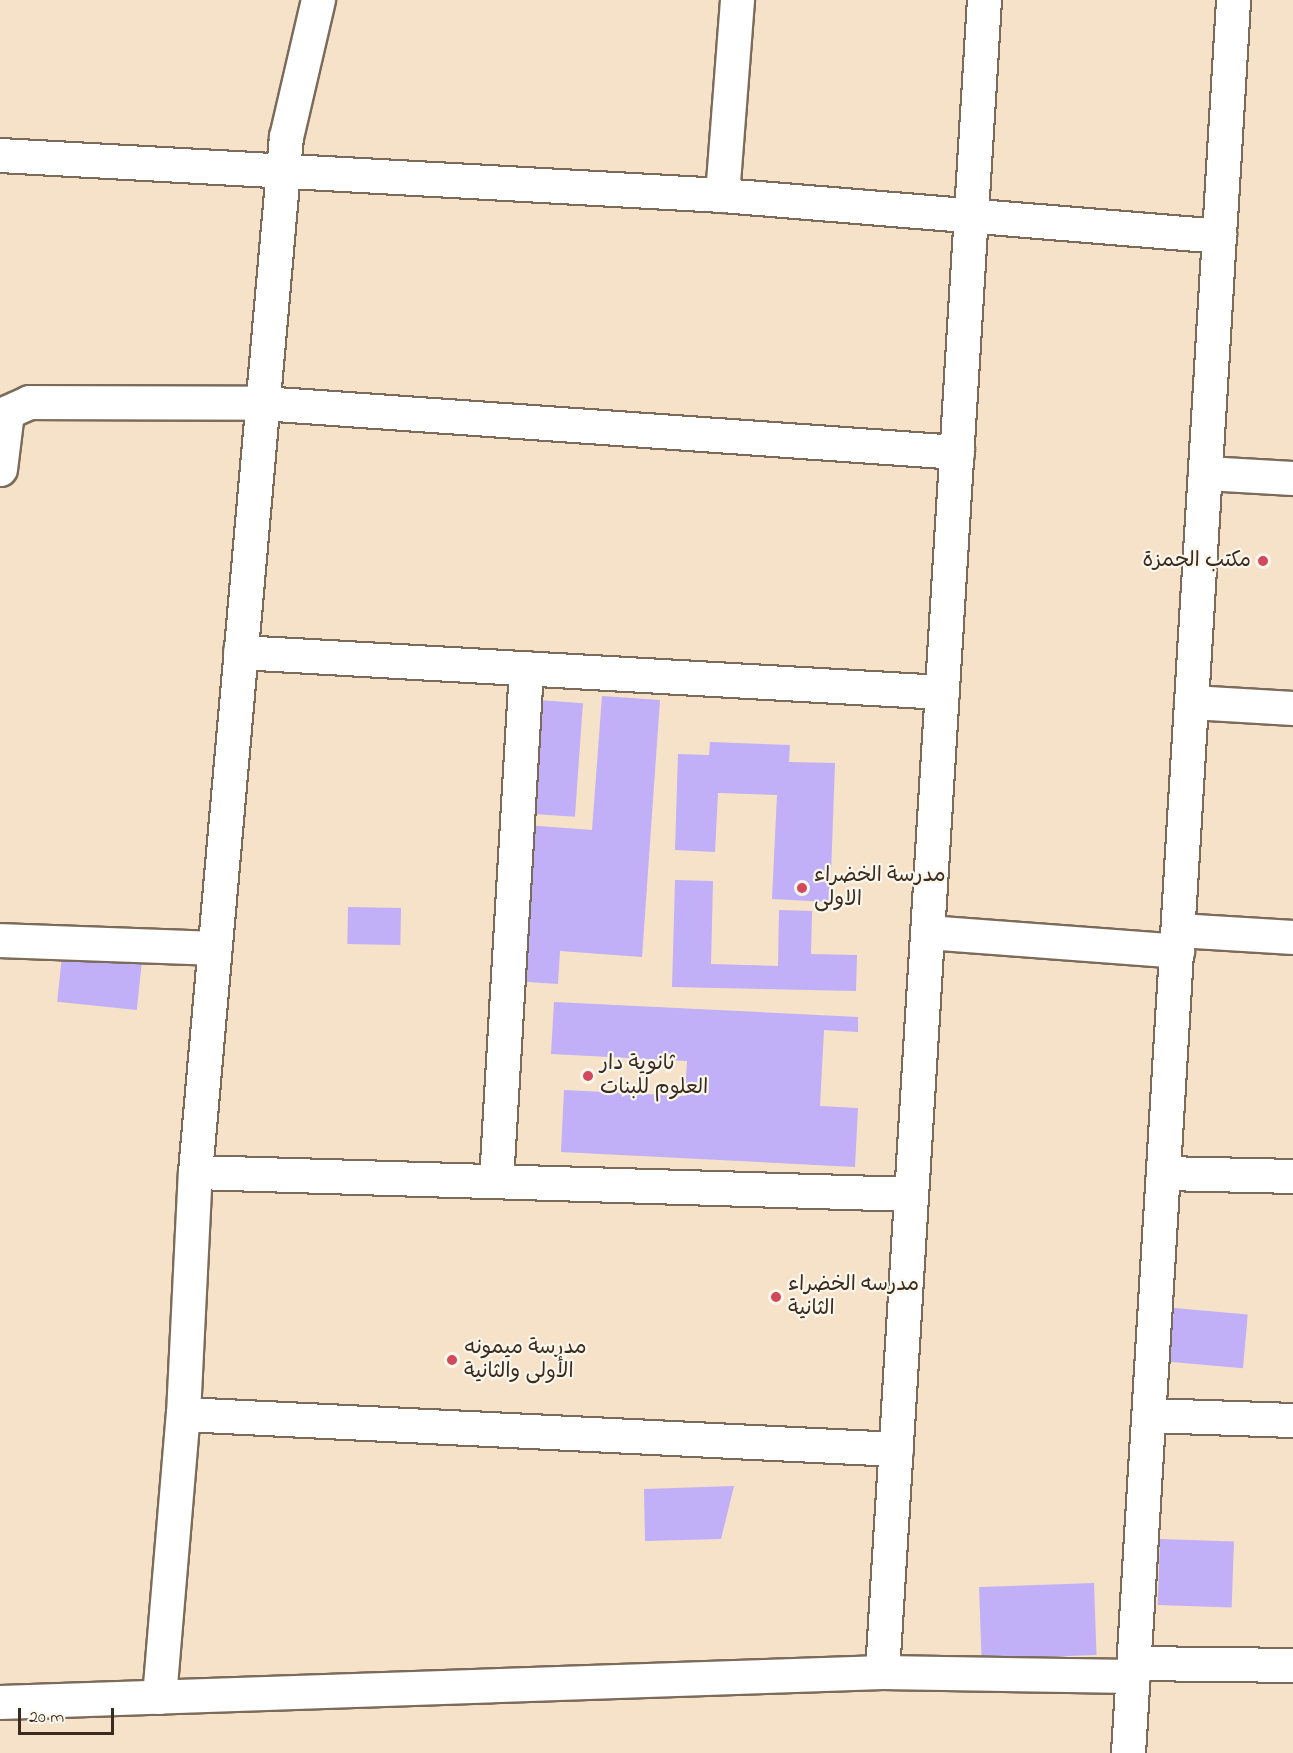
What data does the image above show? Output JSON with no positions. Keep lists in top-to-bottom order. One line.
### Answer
{"places":["مكتب الحمزة","مدرسة الخضراء الاولى","ثانوية دار العلوم للبنات","مدرسه الخضراء الثانية","مدرسة ميمونه الأولى والثانية"],"scale_bar":"20 m"}
